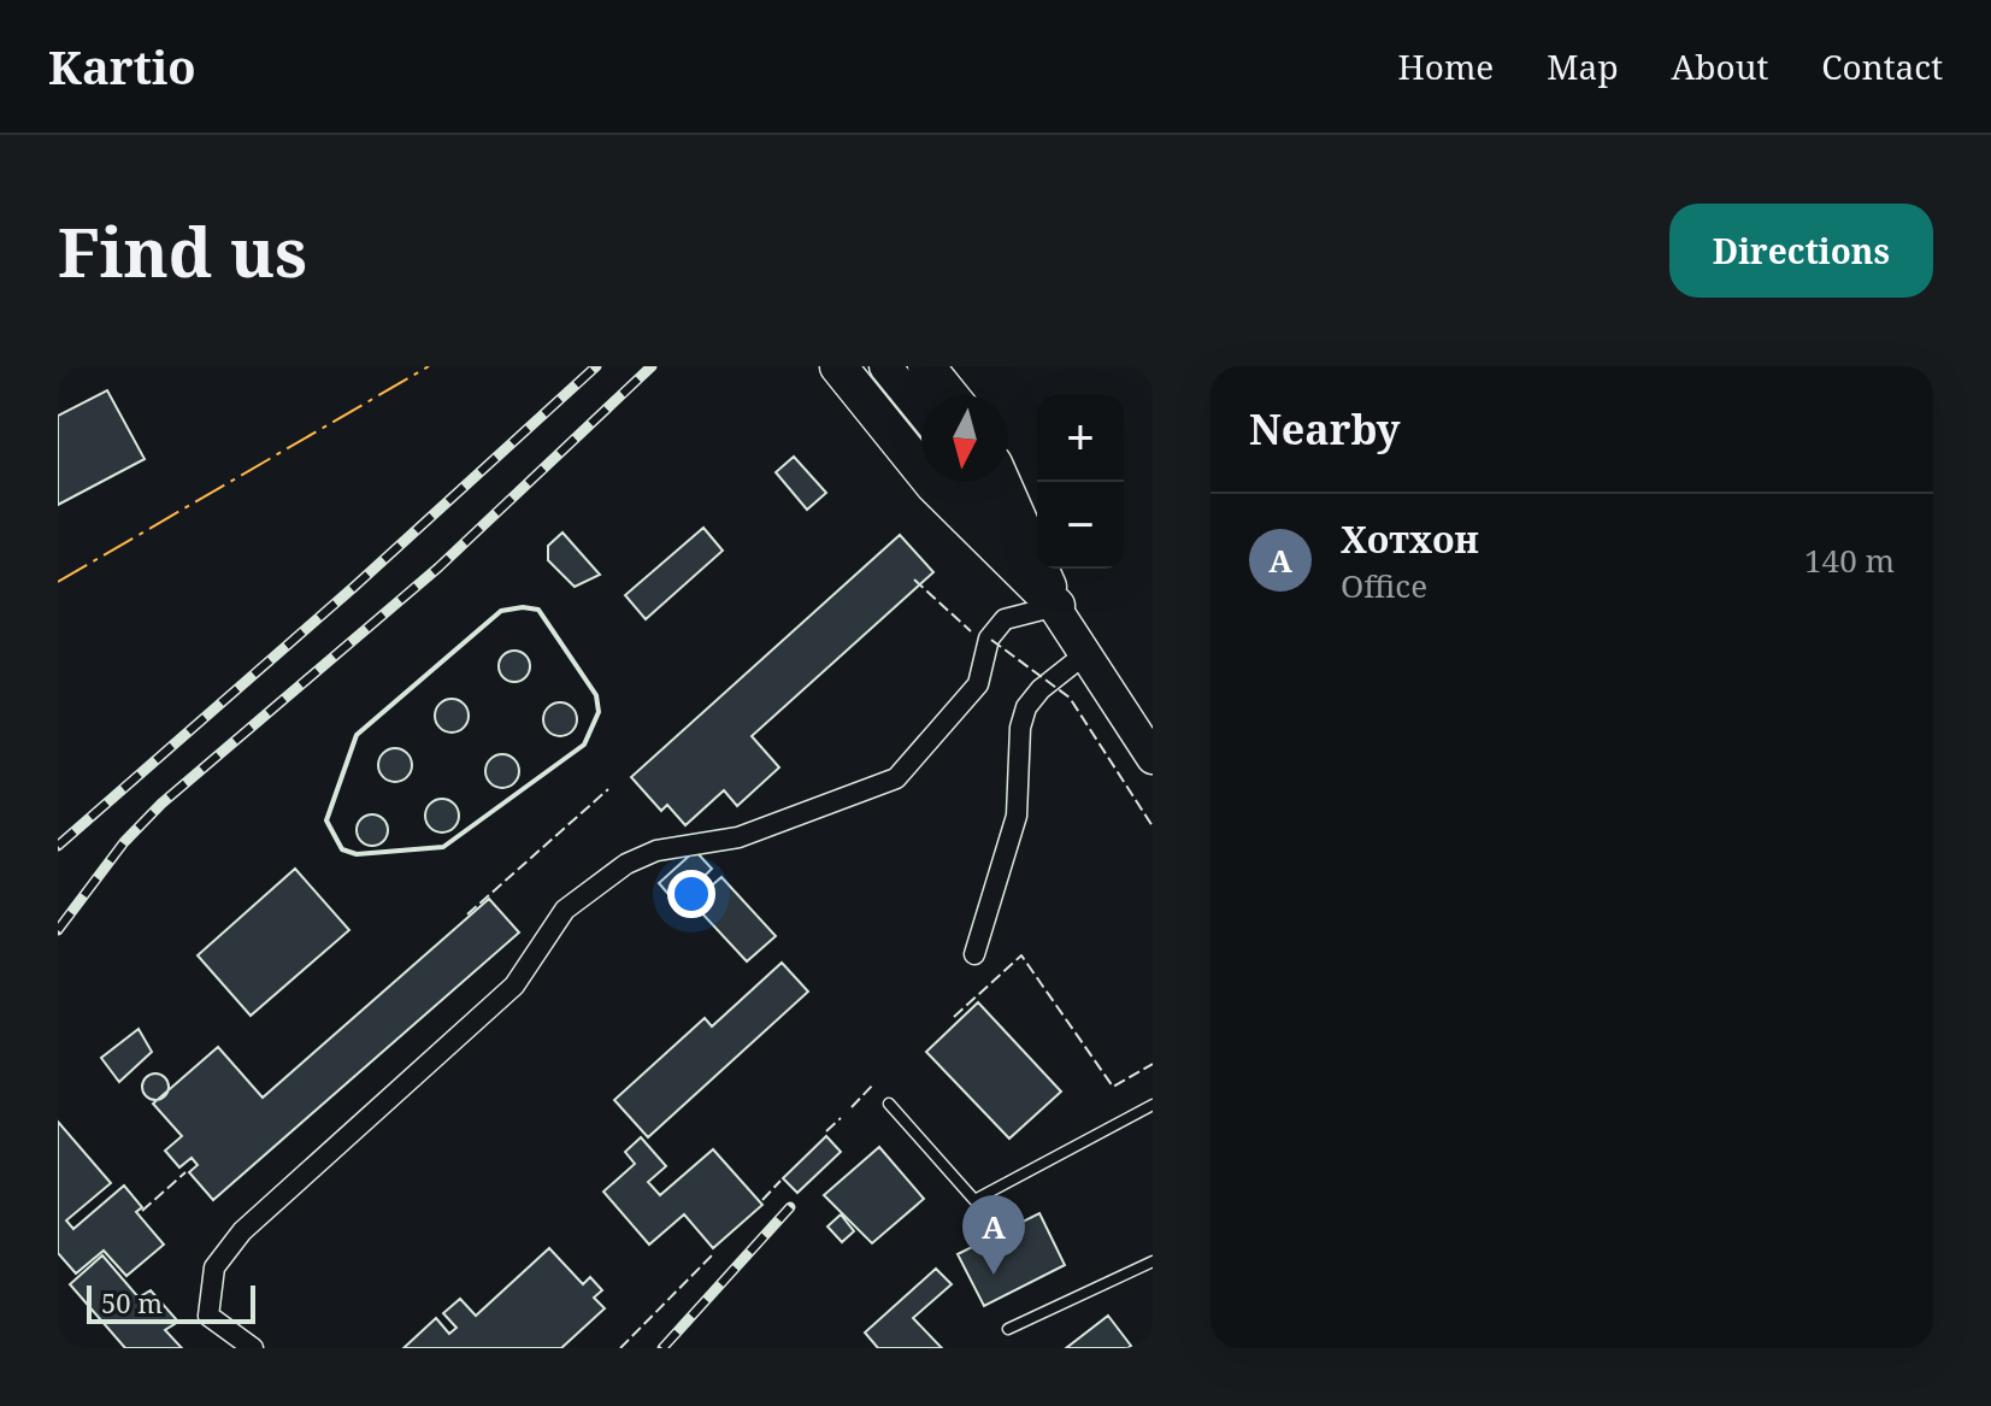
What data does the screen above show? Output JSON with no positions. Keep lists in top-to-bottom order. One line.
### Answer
{"scale_bar":"50 m","north":"bottom","page":{"header":"Kartio","nav":["Home","Map","About","Contact"],"buttons":"Directions","title":"Find us","heading":"Nearby","map_buttons":["+","−"],"list":[{"mark":"A","name":"Хотхон","note":"Office","value":"140 m"}],"pins":"A","scale":"50 m"}}
